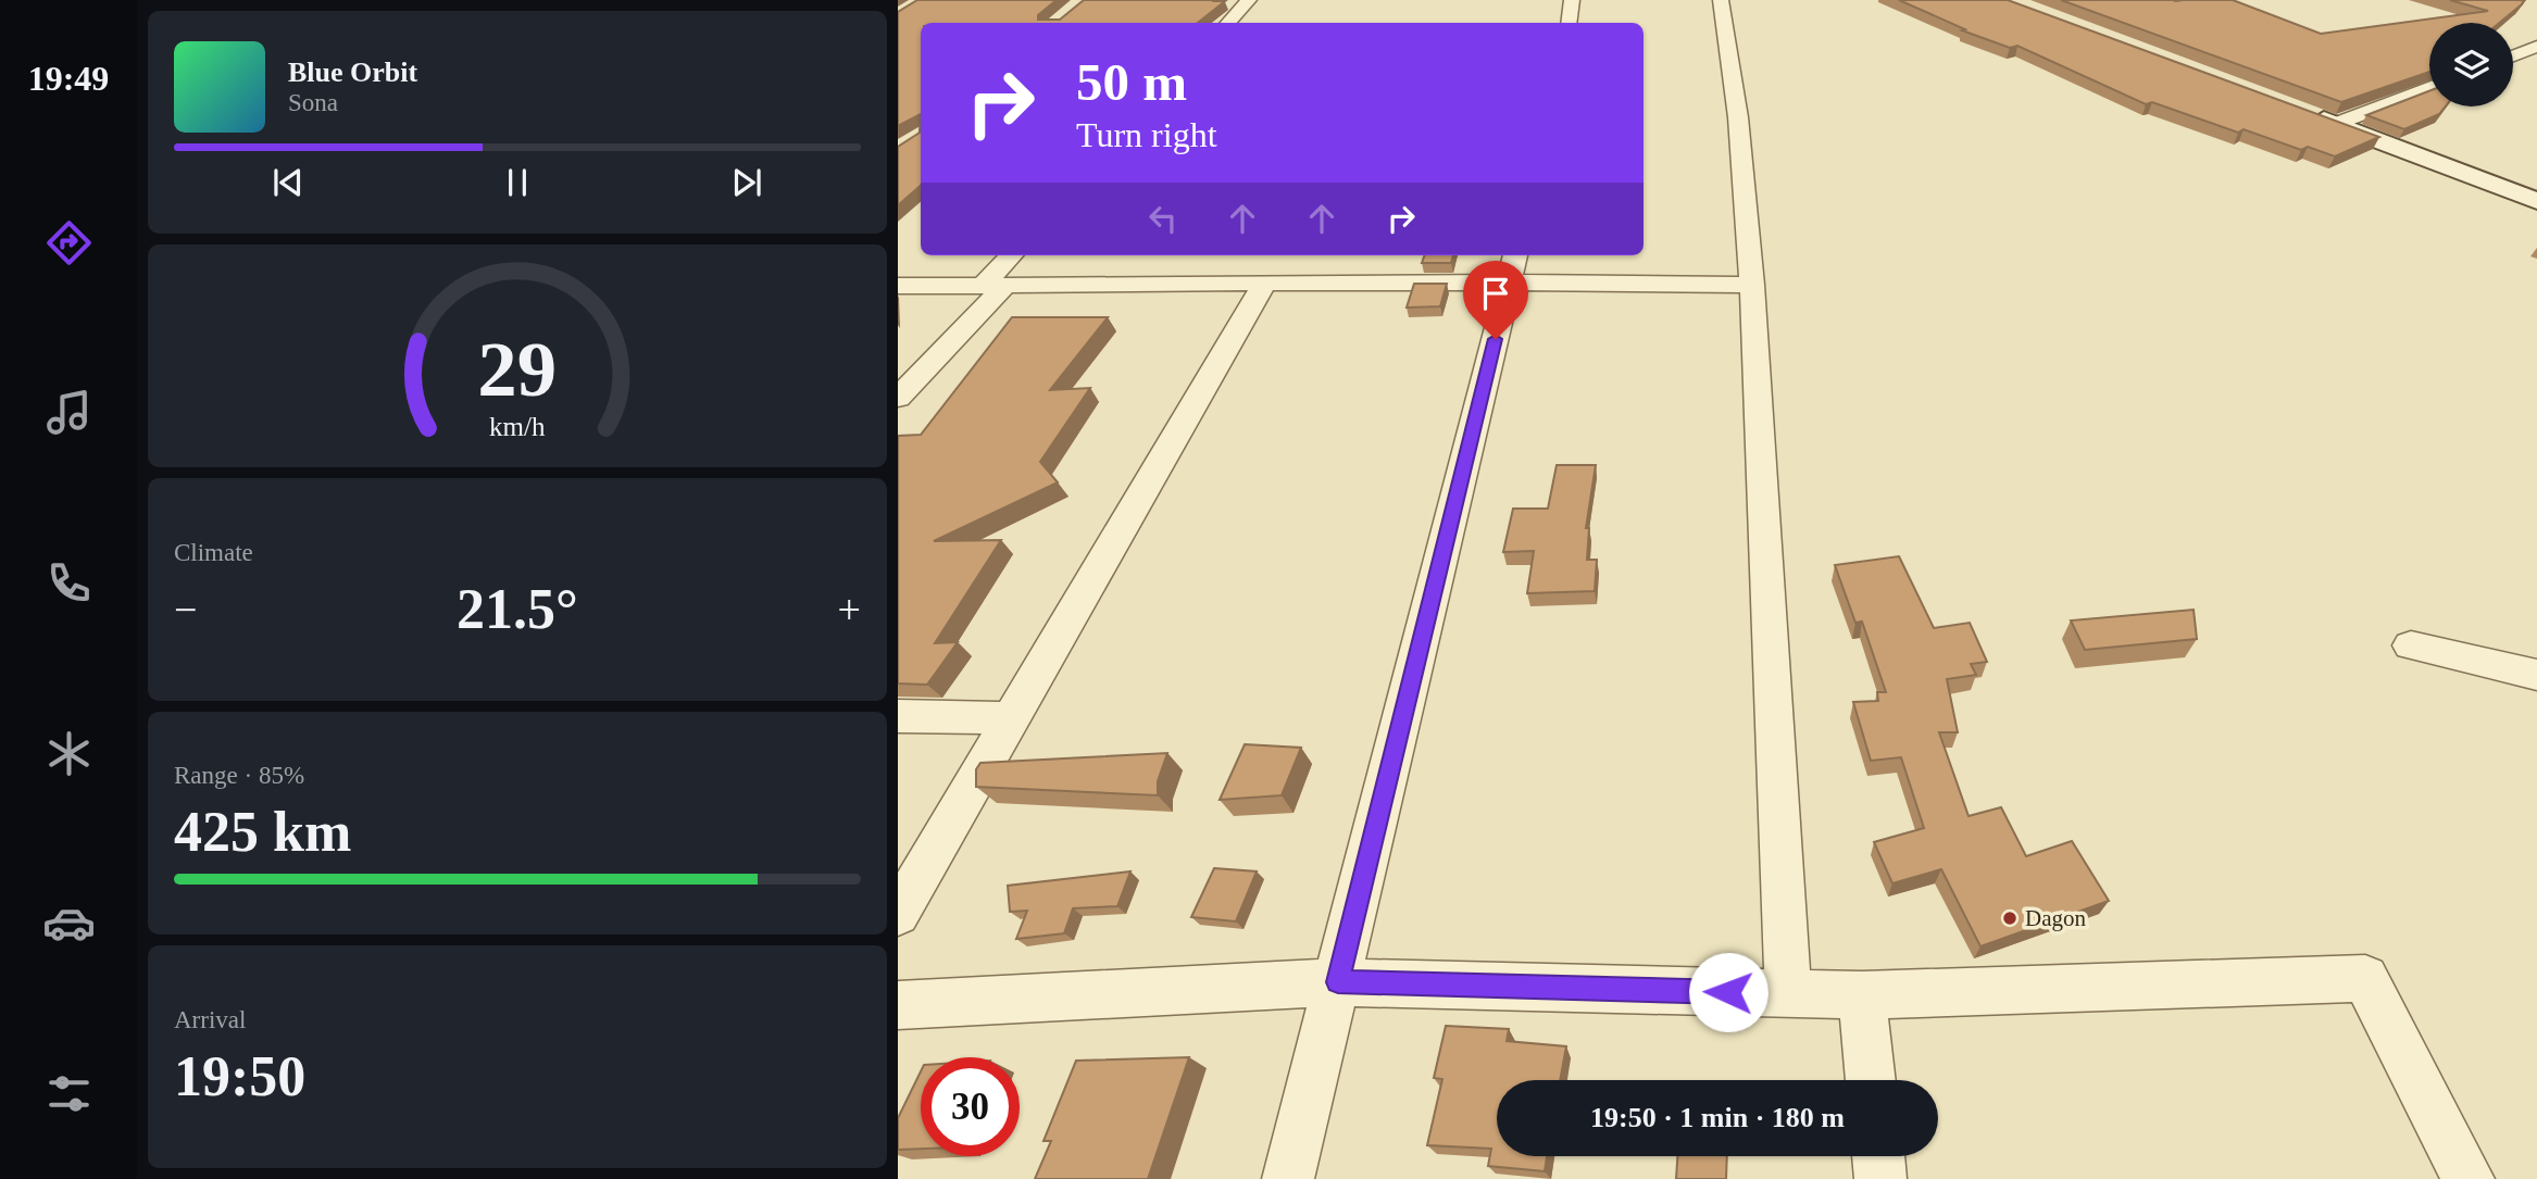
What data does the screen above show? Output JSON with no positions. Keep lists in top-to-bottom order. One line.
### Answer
{"places":["Dagon"],"page":{"tabs":"19:49","turn":["50 m","Turn right"],"song":["Blue Orbit","Sona"],"tile":["Climate",["Range · 85%","425 km"],["Arrival","19:50"]],"heat":["−","21.5°","+"],"limit":"30","trip":"19:50 · 1 min · 180 m","gauge":["29","km/h"]}}
